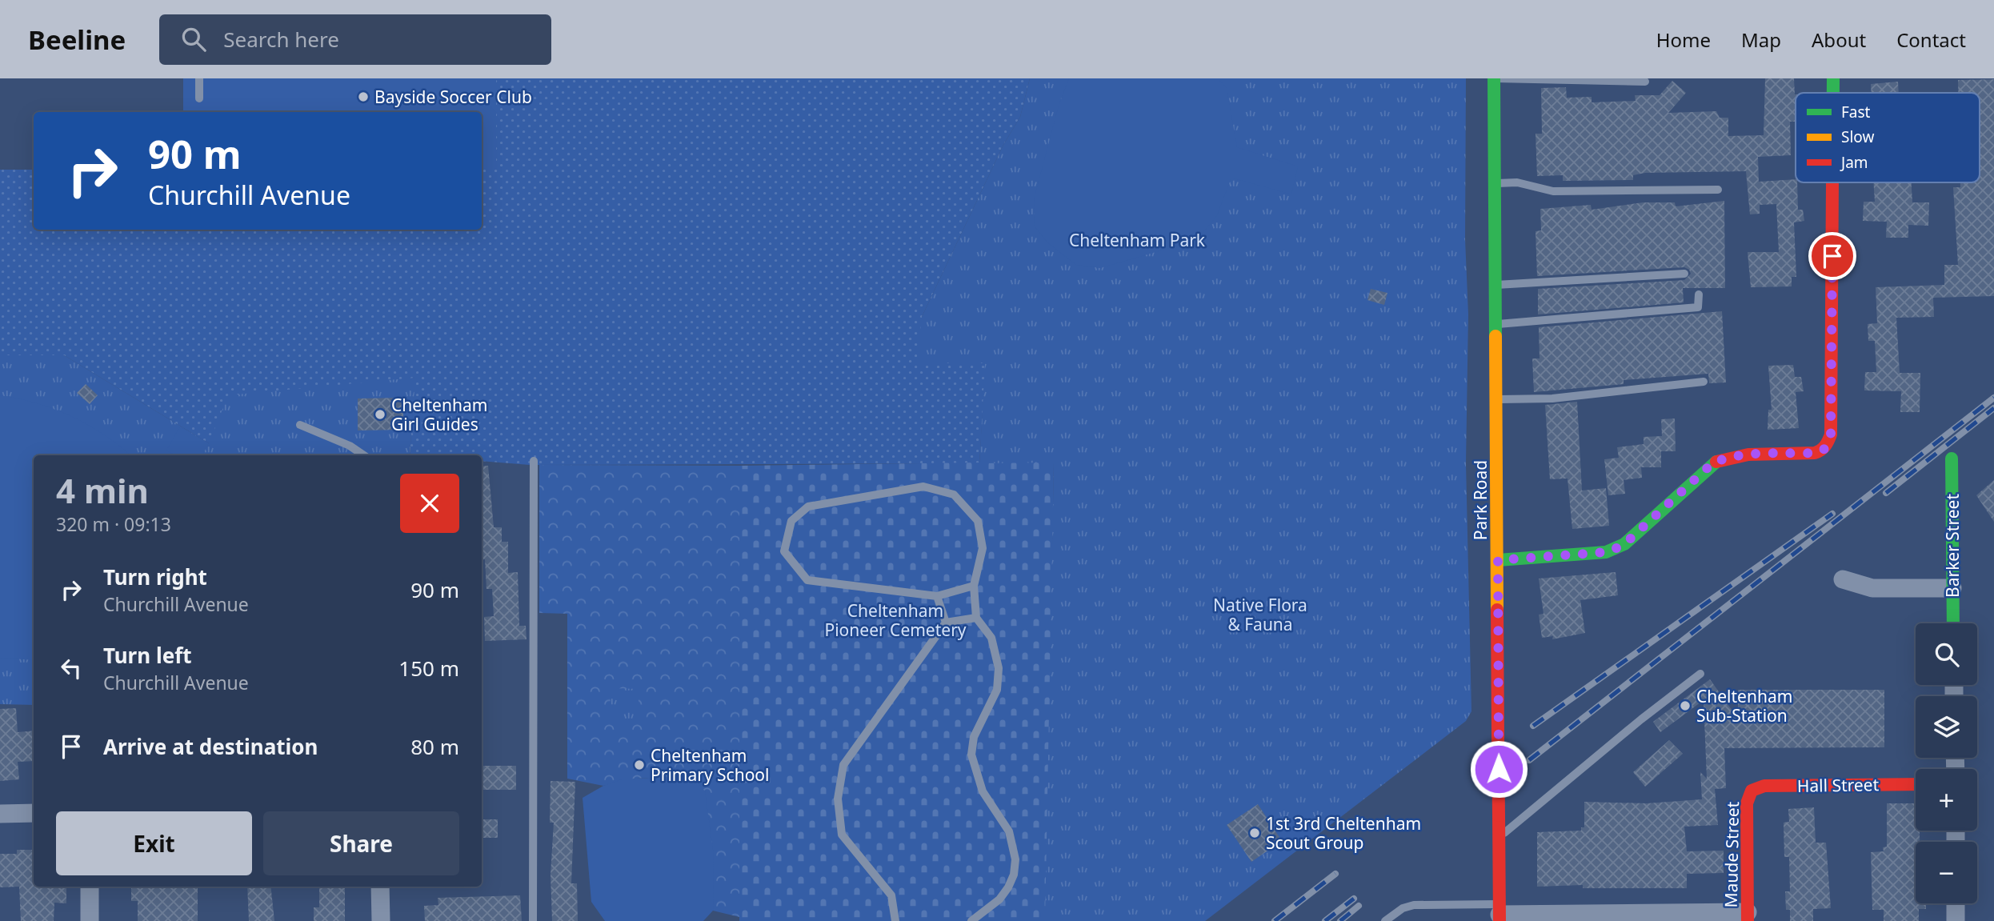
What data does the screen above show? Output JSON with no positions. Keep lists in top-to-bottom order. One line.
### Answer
{"streets":{"street":["Park Road","Barker Street","Hall Street","Maude Street"]},"crossings":[["Hall Street","Maude Street"]],"parks":["Cheltenham Park","Native Flora & Fauna","Cheltenham Pioneer Cemetery"],"places":["Bayside Soccer Club","Cheltenham Girl Guides","Cheltenham Sub-Station","Cheltenham Primary School","1st 3rd Cheltenham Scout Group"],"legend":["Fast","Slow","Jam"],"page":{"header":"Beeline","search":"Search here","nav":["Home","Map","About","Contact"],"turn":["90 m","Churchill Avenue"],"heading":["4 min","320 m · 09:13"],"list":[{"name":"Turn right","note":"Churchill Avenue","value":"90 m"},{"name":"Turn left","note":"Churchill Avenue","value":"150 m"},{"name":"Arrive at destination","value":"80 m"}],"map_buttons":["+","−"],"buttons":["Exit","Share"]}}
